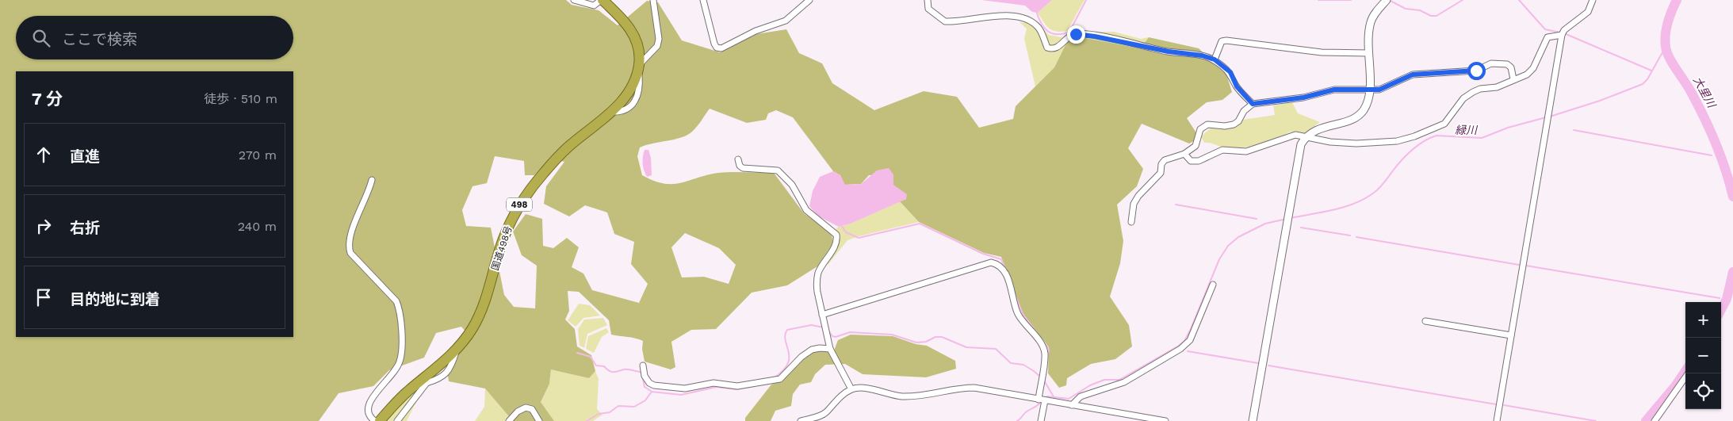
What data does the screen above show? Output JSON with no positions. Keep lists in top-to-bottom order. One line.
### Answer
{"streets":{"highway":["498","国道498号"]},"water":["大里川","緑川"],"page":{"search":"ここで検索","heading":["7 分","徒歩 · 510 m"],"list":[["直進","270 m"],["右折","240 m"],"目的地に到着"],"map_buttons":["+","−"]}}
